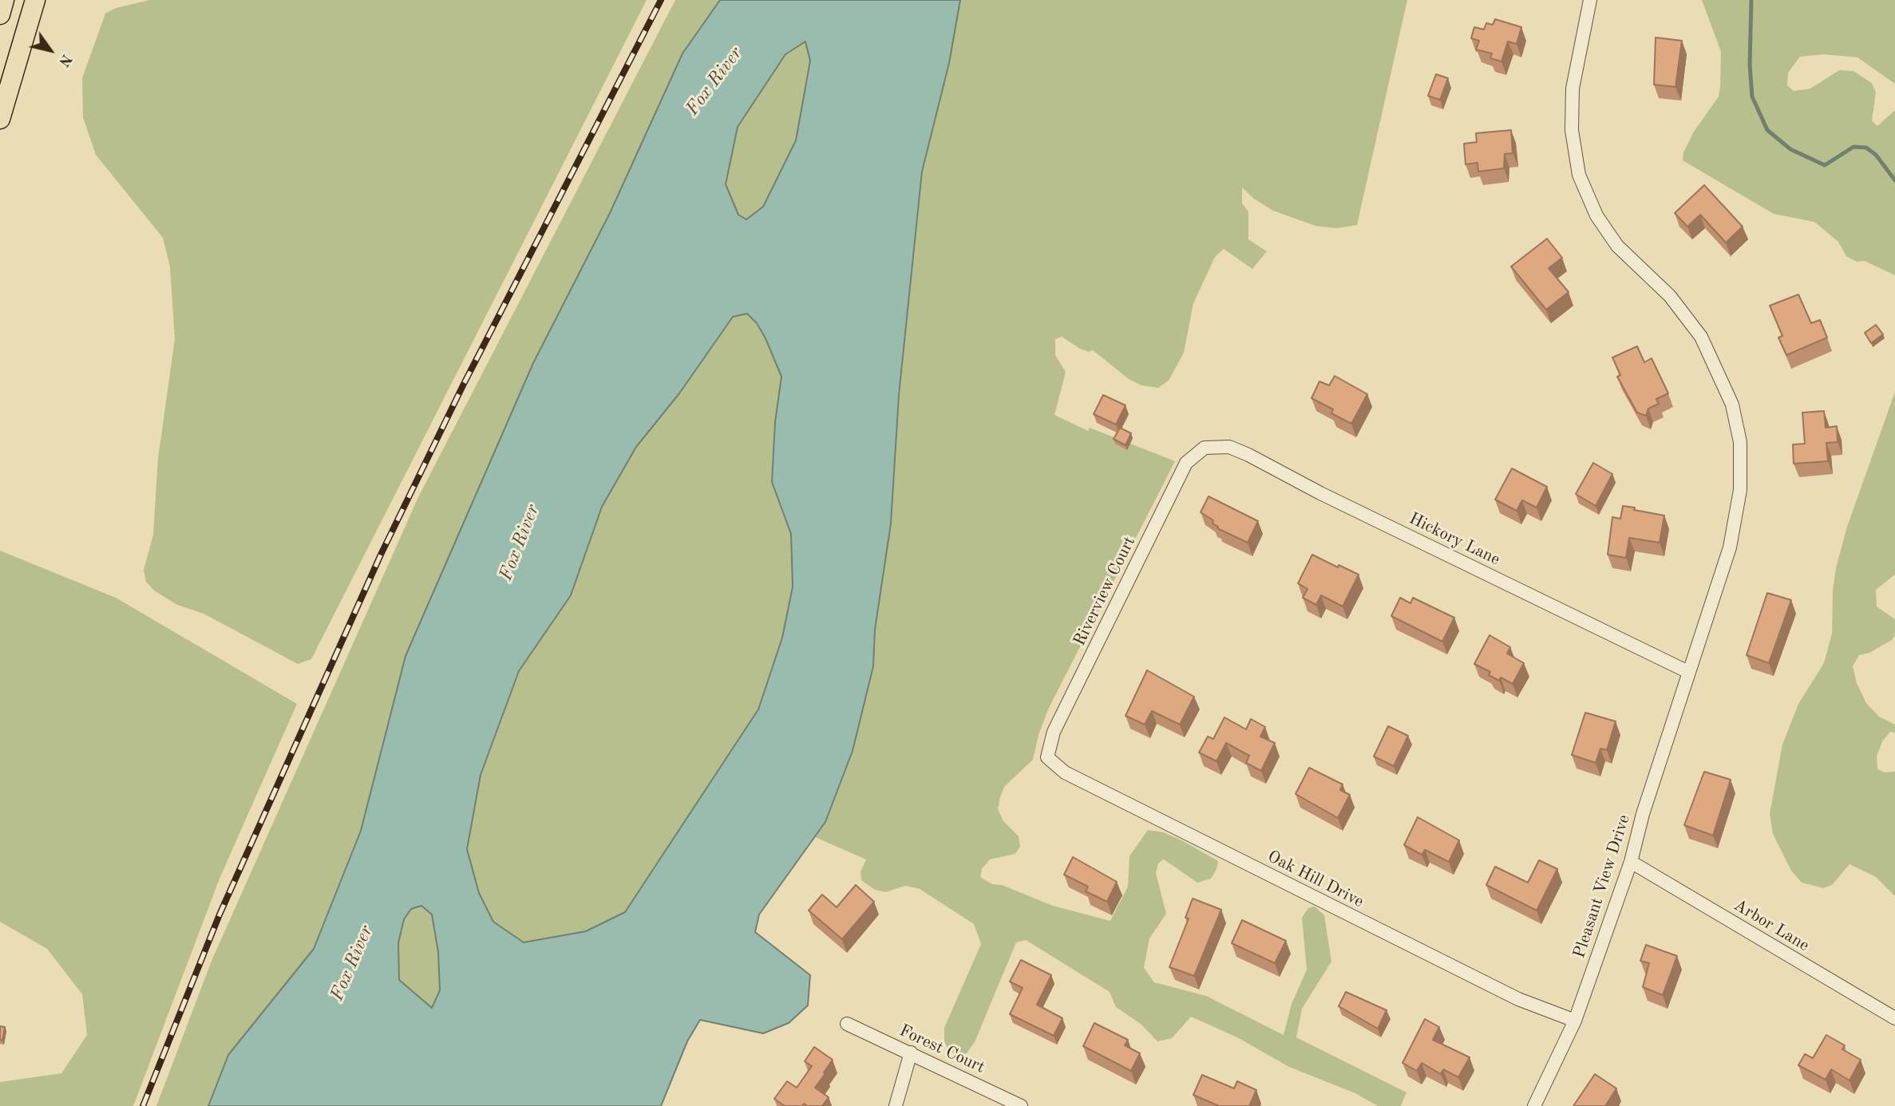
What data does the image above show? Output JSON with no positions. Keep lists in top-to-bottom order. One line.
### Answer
{"streets":{"street":["Hickory Lane","Riverview Court","Oak Hill Drive","Pleasant View Drive","Arbor Lane","Forest Court"]},"crossings":[["Hickory Lane","Riverview Court"],["Hickory Lane","Pleasant View Drive"],["Riverview Court","Oak Hill Drive"],["Oak Hill Drive","Pleasant View Drive"],["Pleasant View Drive","Arbor Lane"]],"water":["Fox River"],"north":"bottom right"}
